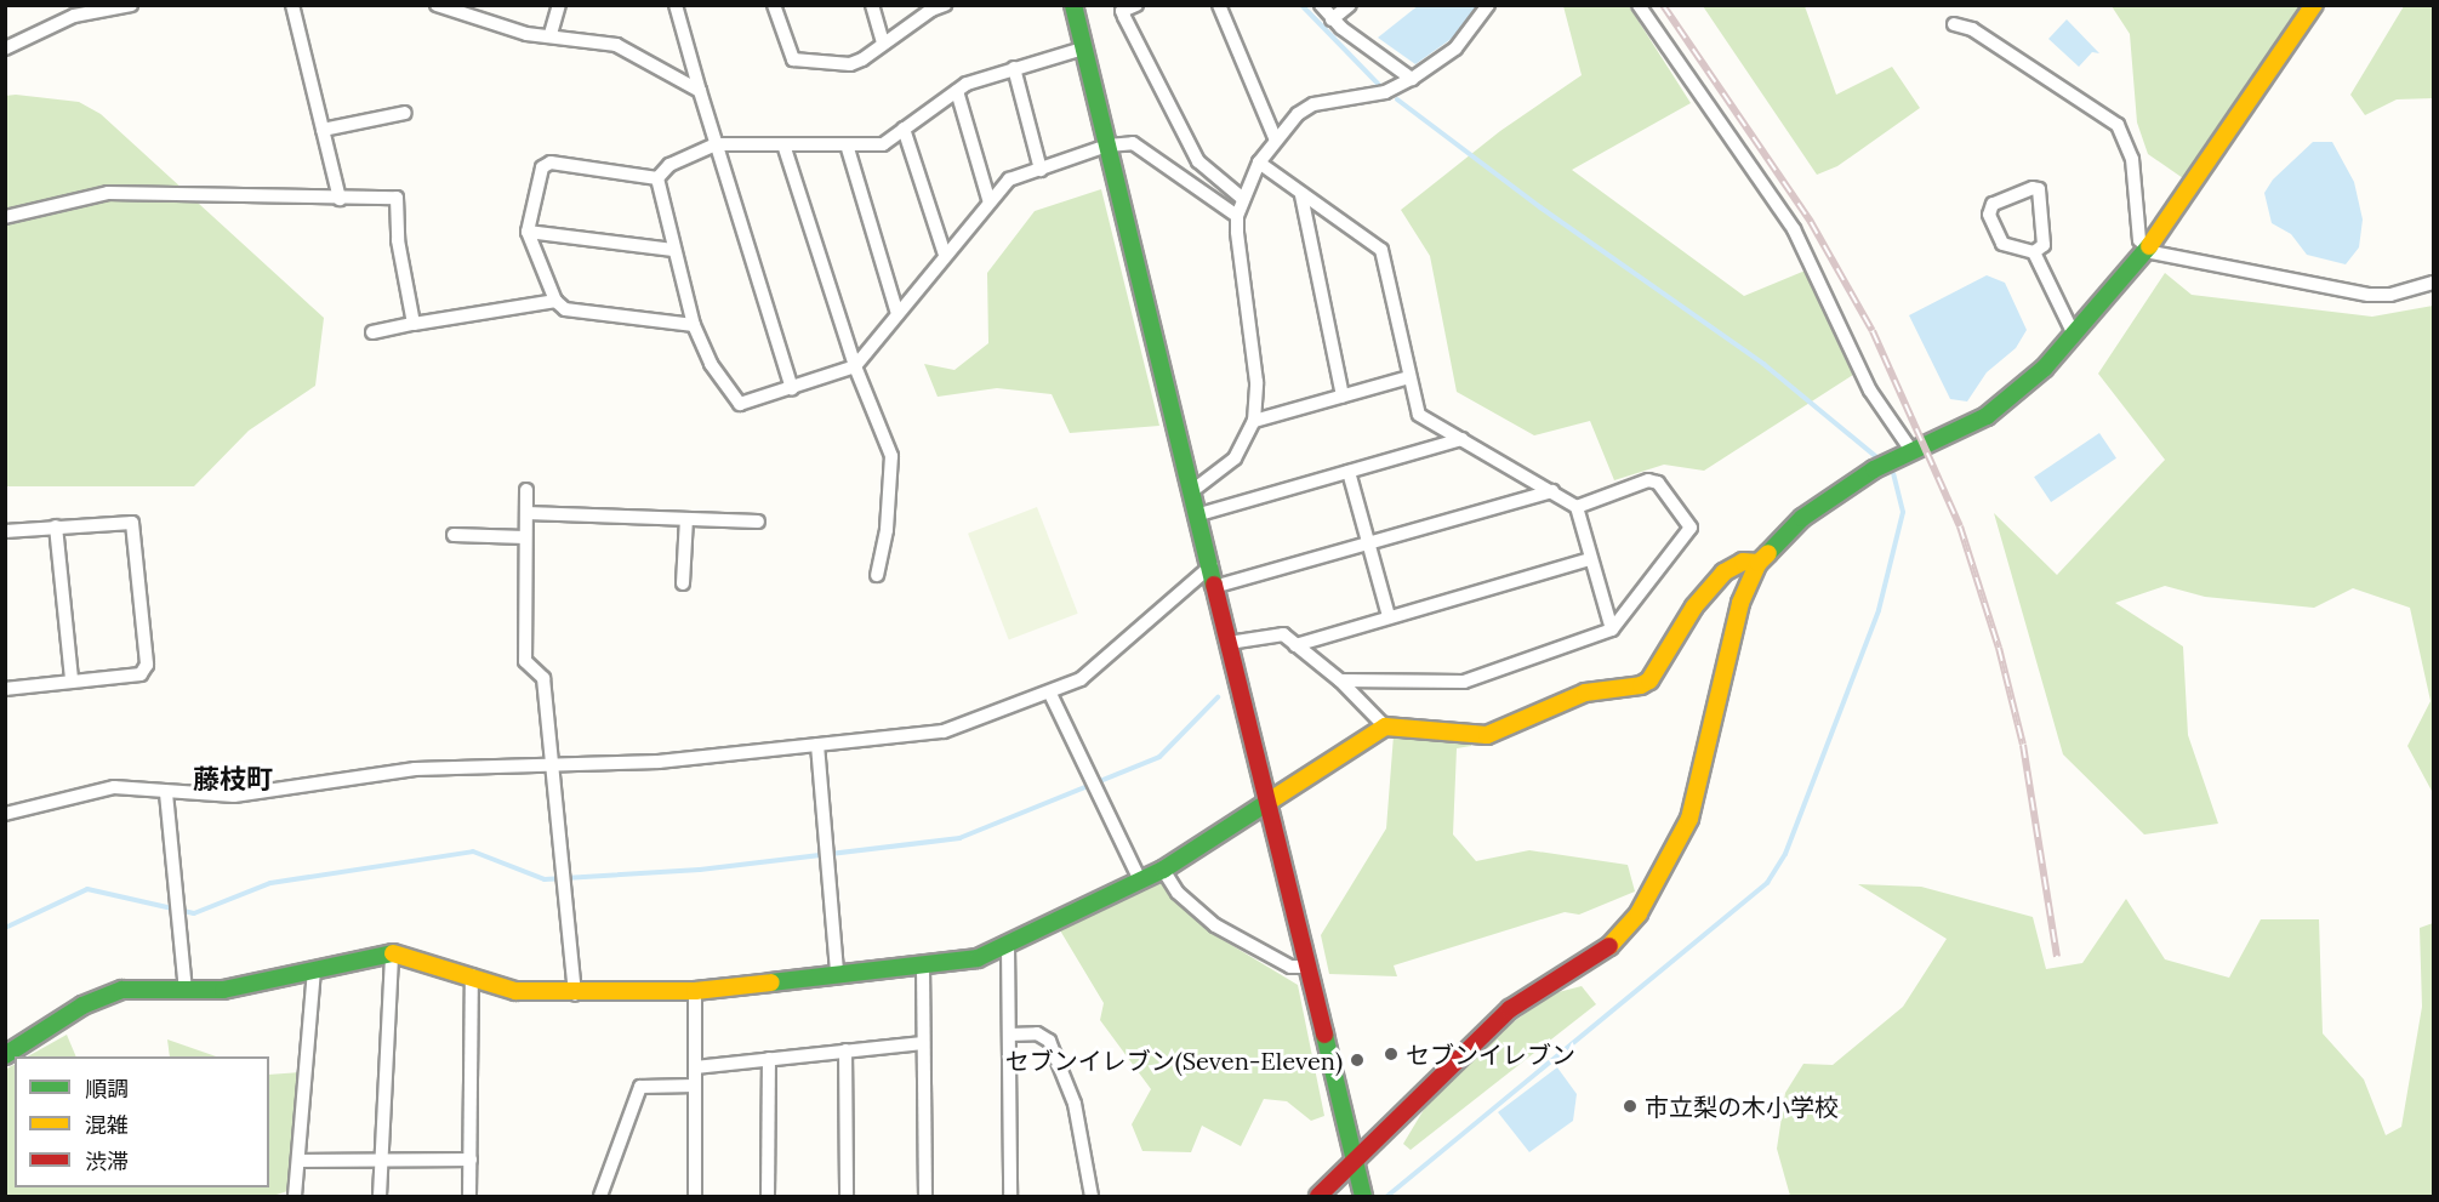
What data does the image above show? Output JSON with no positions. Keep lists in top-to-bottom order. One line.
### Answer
{"districts":["藤枝町"],"places":["セブンイレブン","セブンイレブン(Seven-Eleven)","市立梨の木小学校"],"legend":["順調","混雑","渋滞"]}
